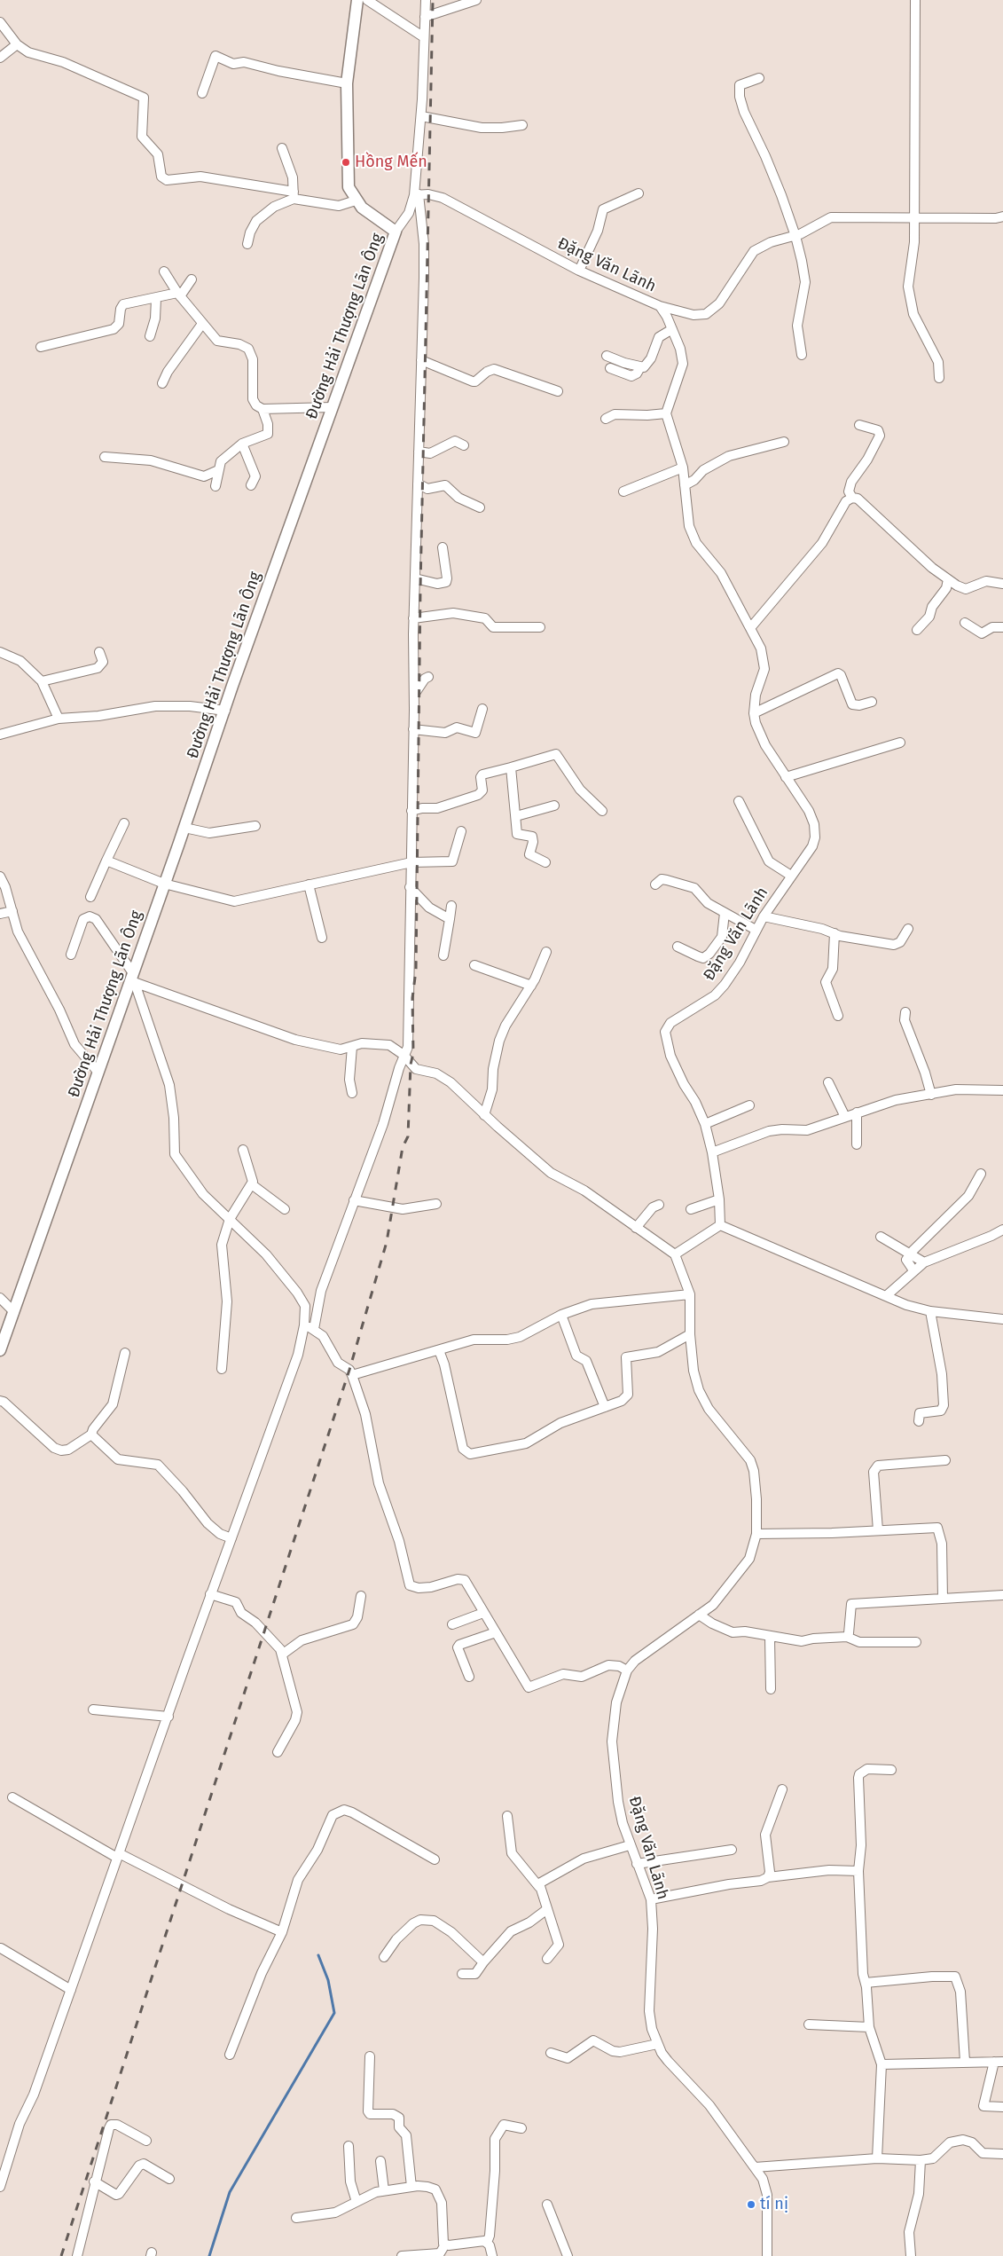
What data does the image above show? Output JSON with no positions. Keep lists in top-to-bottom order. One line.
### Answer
{"streets":{"street":["Đặng Văn Lãnh","Đường Hải Thượng Lãn Ông"]},"places":["Hồng Mến","tí nị"]}
